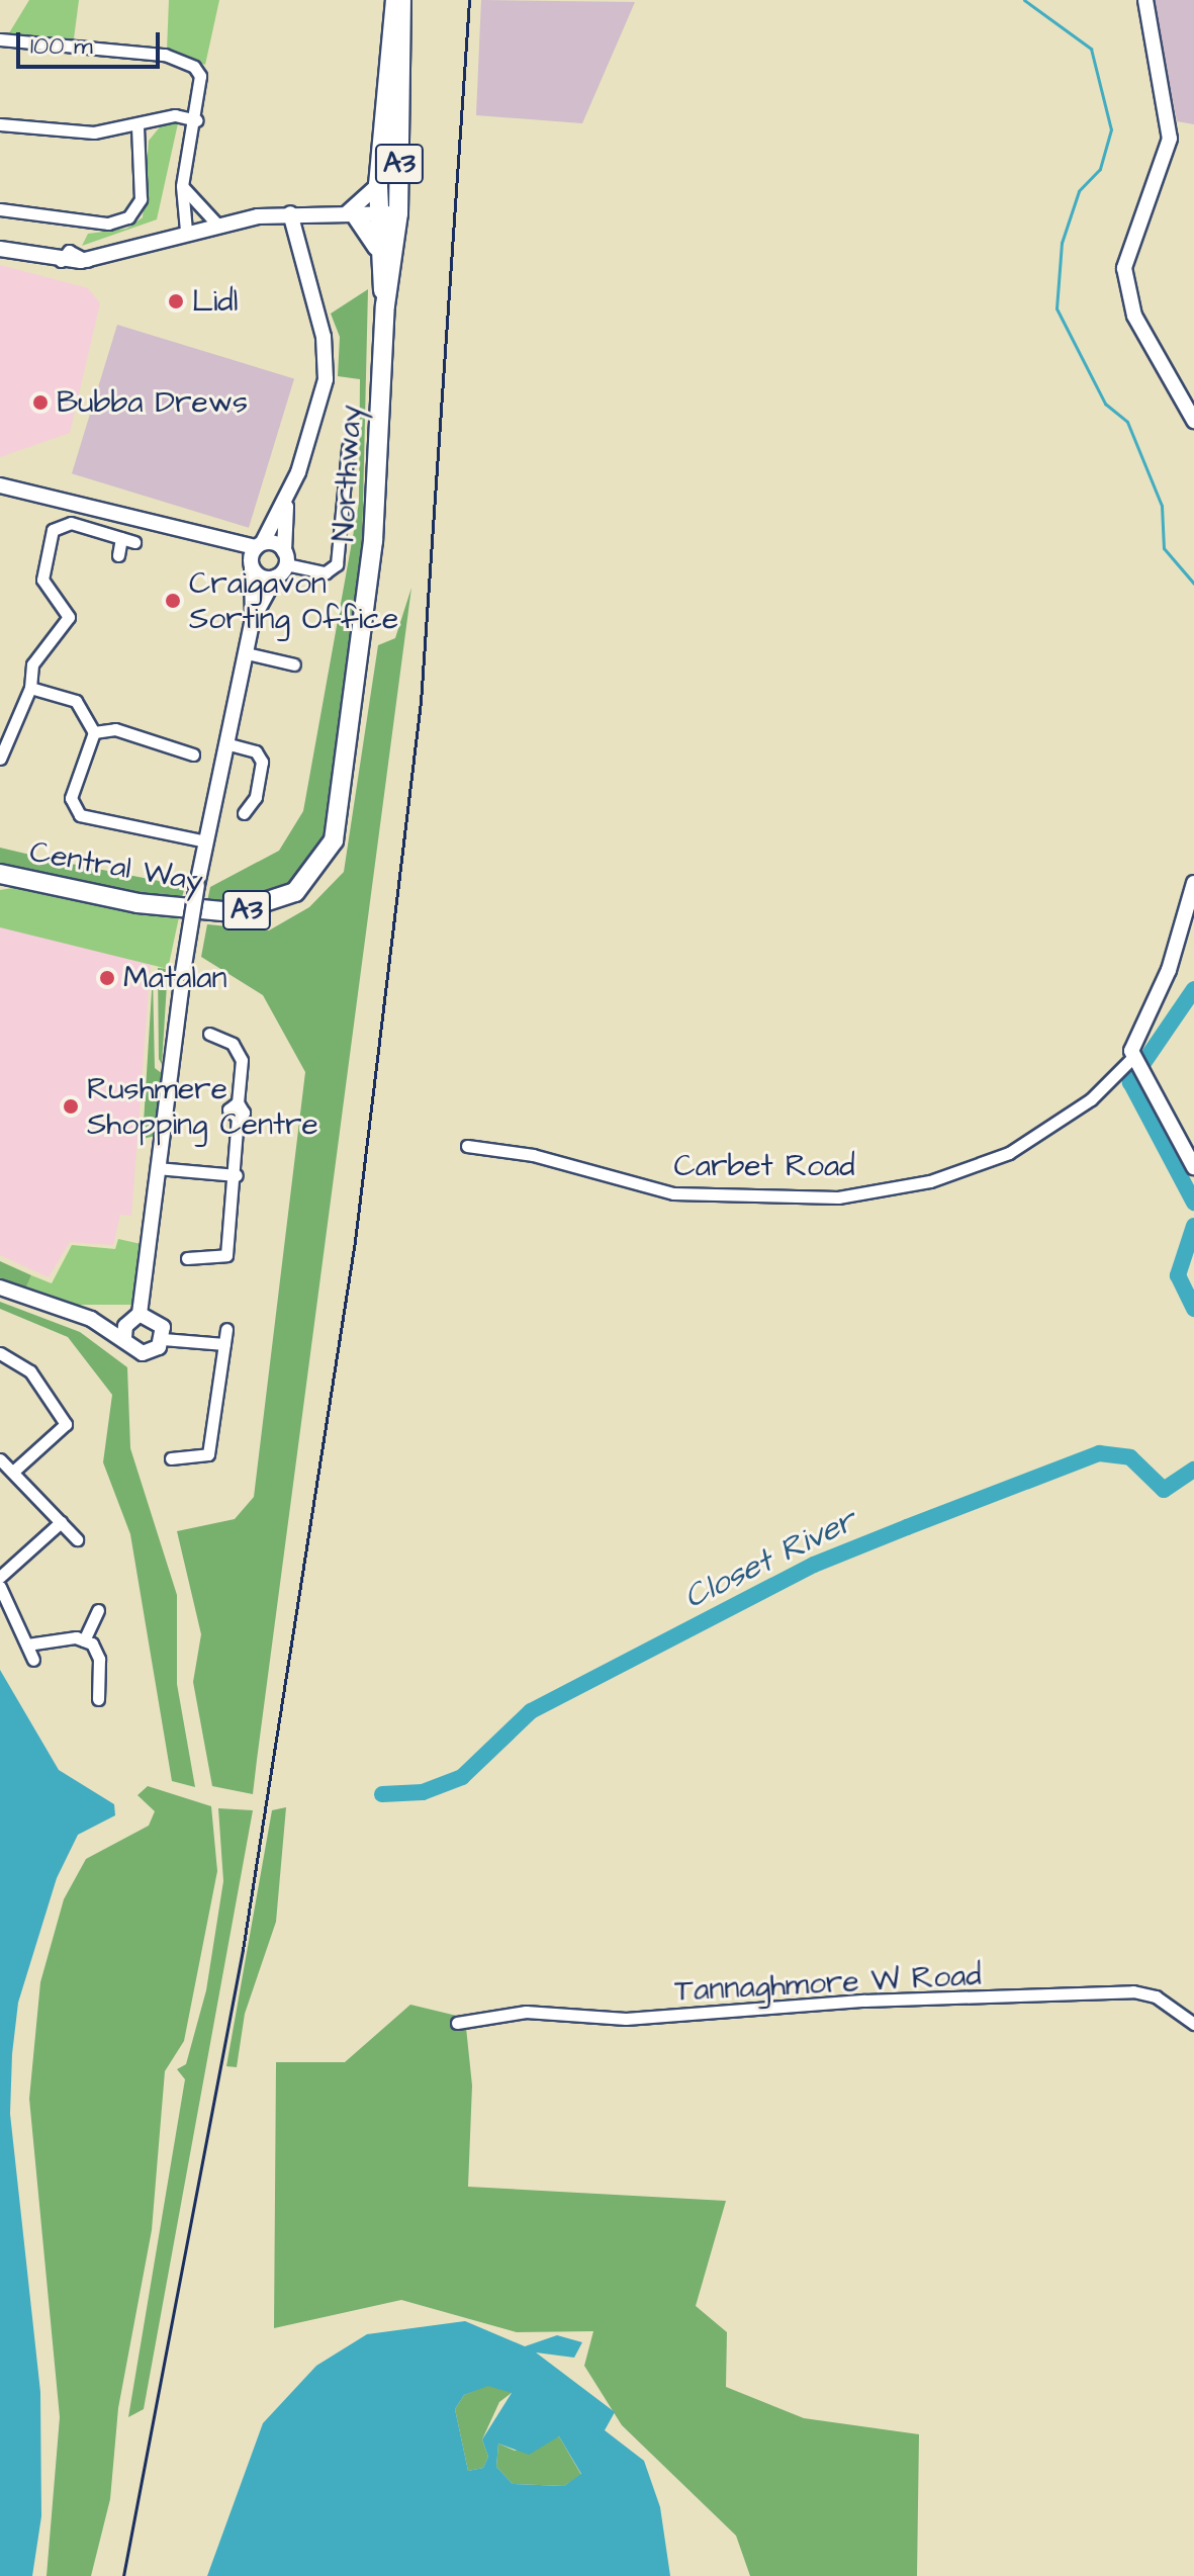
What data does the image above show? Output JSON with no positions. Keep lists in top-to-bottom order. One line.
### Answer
{"streets":{"highway":["A3","Northway","Central Way"],"street":["Carbet Road","Tannaghmore W Road"]},"crossings":[["Northway","Central Way"]],"water":["Closet River"],"places":["Lidl","Bubba Drews","Craigavon Sorting Office","Matalan","Rushmere Shopping Centre"],"scale_bar":"100 m"}
